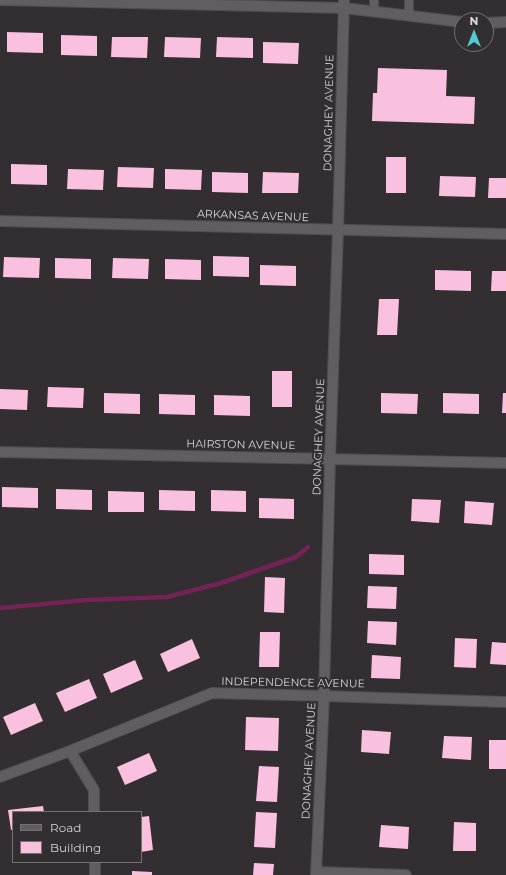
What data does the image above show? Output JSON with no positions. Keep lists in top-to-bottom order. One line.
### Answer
{"streets":{"street":["DONAGHEY AVENUE","ARKANSAS AVENUE","HAIRSTON AVENUE","INDEPENDENCE AVENUE"]},"crossings":[["DONAGHEY AVENUE","ARKANSAS AVENUE"],["DONAGHEY AVENUE","HAIRSTON AVENUE"],["DONAGHEY AVENUE","INDEPENDENCE AVENUE"]],"legend":["Road","Building"],"north":"top"}
